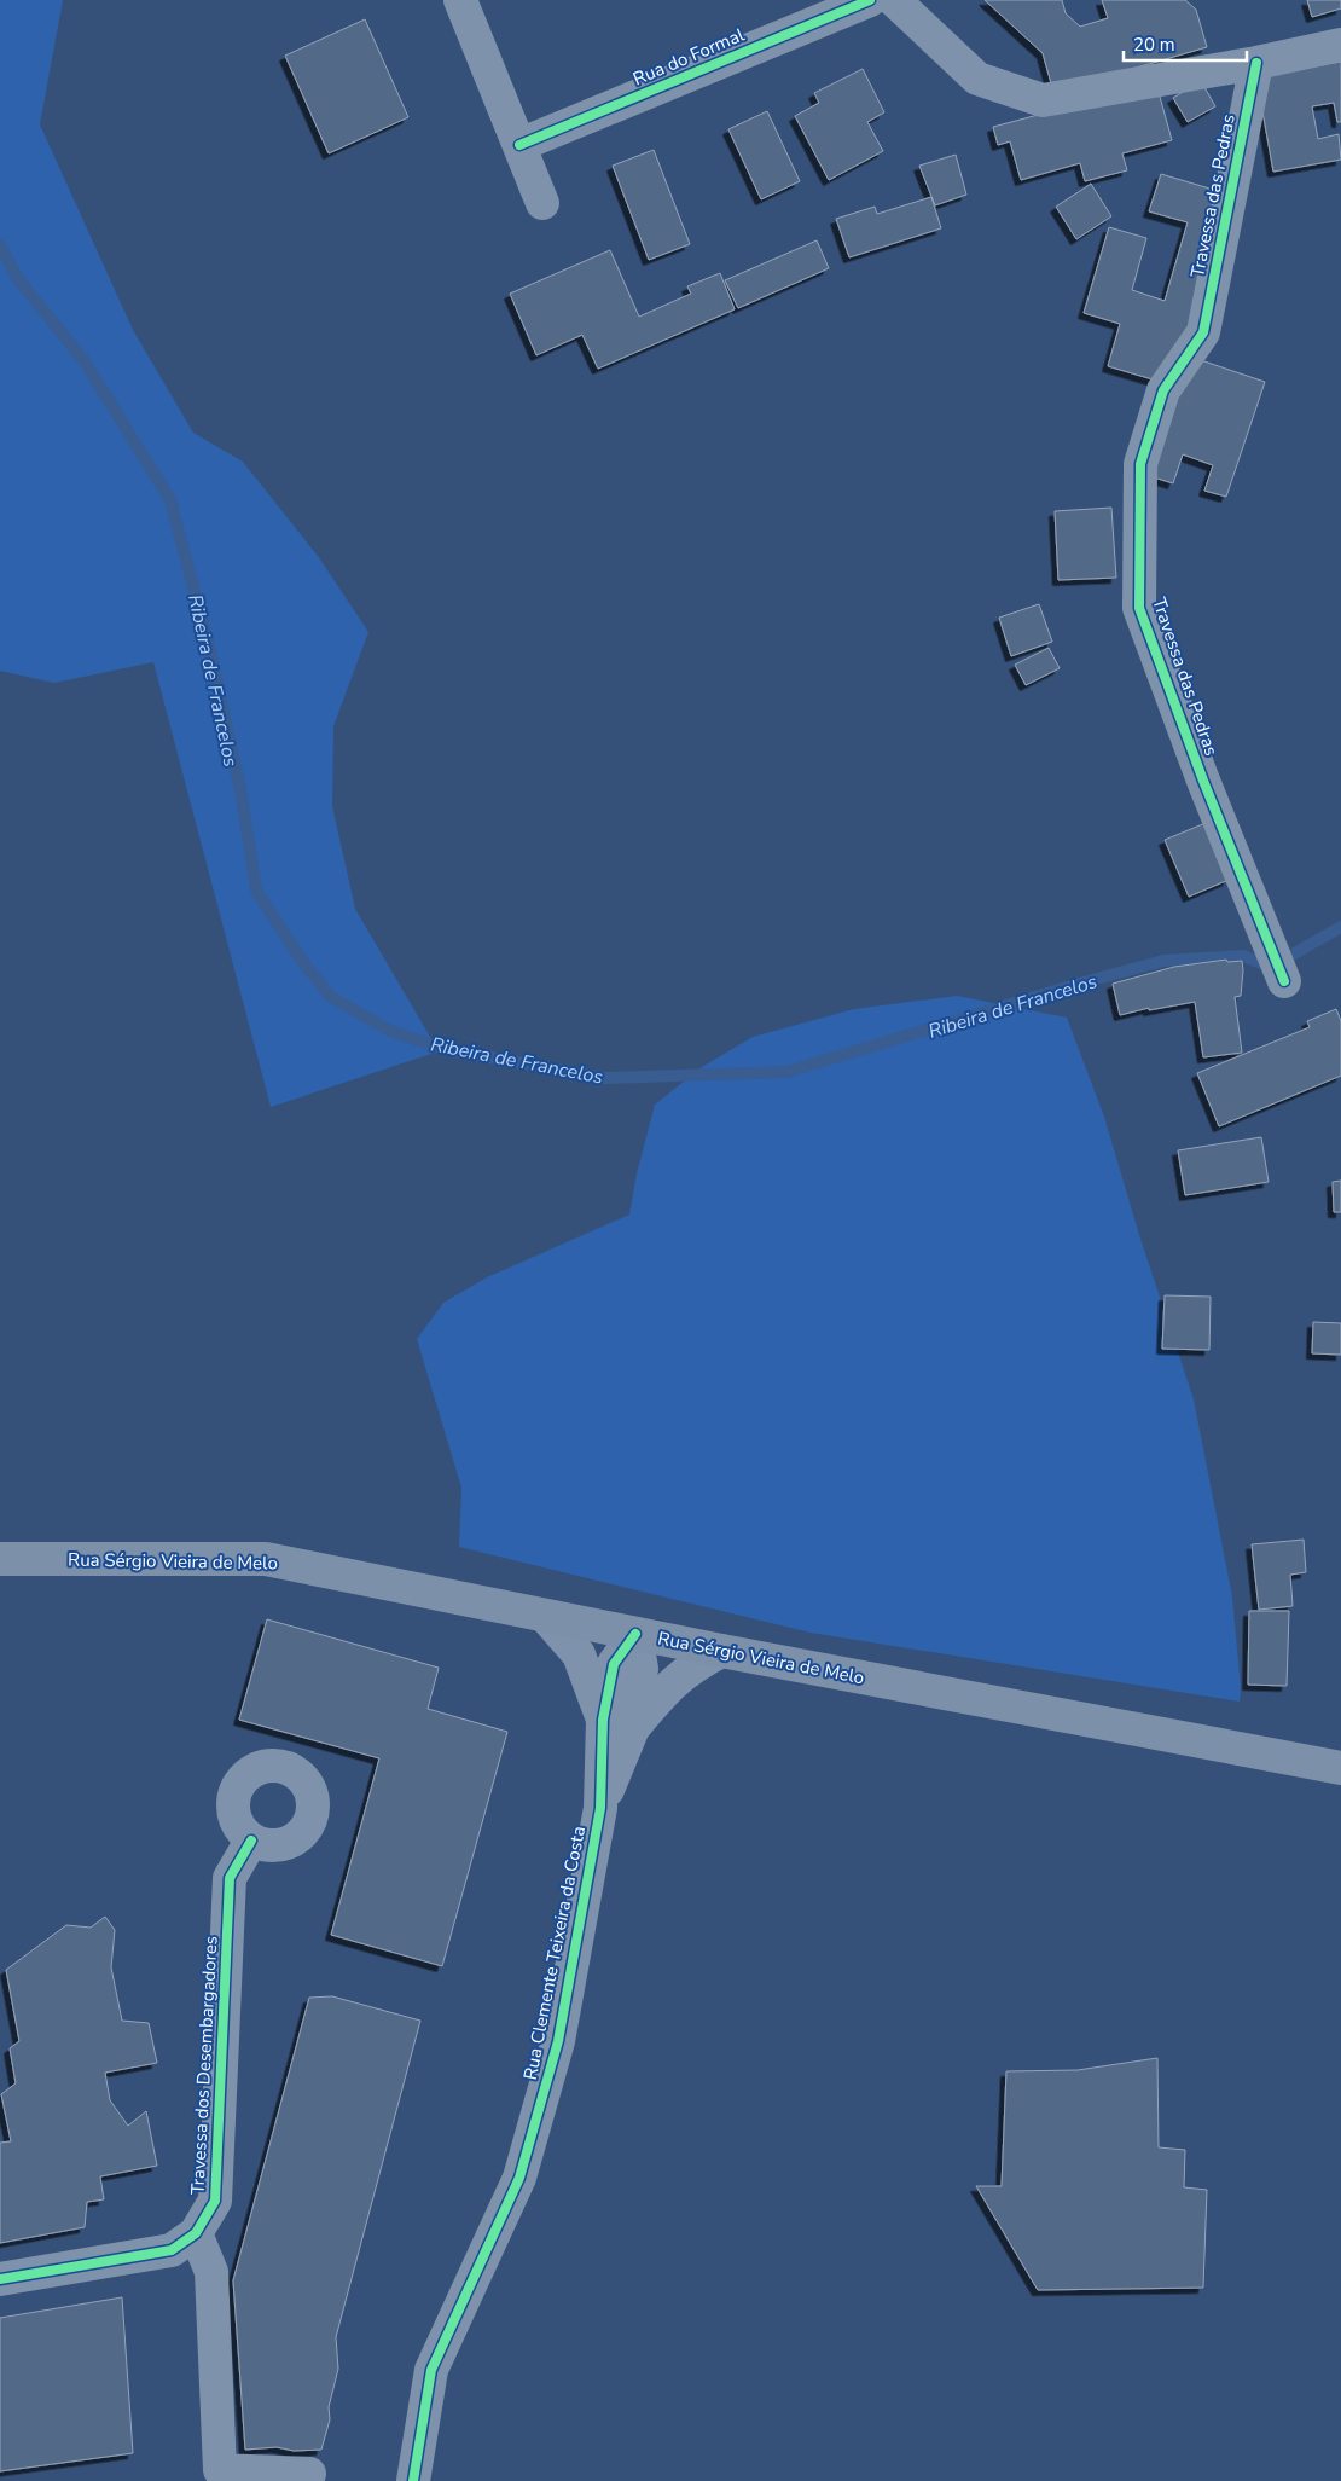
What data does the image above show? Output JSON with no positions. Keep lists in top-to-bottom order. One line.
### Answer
{"streets":{"main road":["Rua Sérgio Vieira de Melo"],"street":["Rua do Formal","Travessa das Pedras","Rua Clemente Teixeira da Costa","Travessa dos Desembargadores"]},"crossings":[["Rua Sérgio Vieira de Melo","Rua Clemente Teixeira da Costa"]],"water":["Ribeira de Francelos"],"scale_bar":"20 m"}
